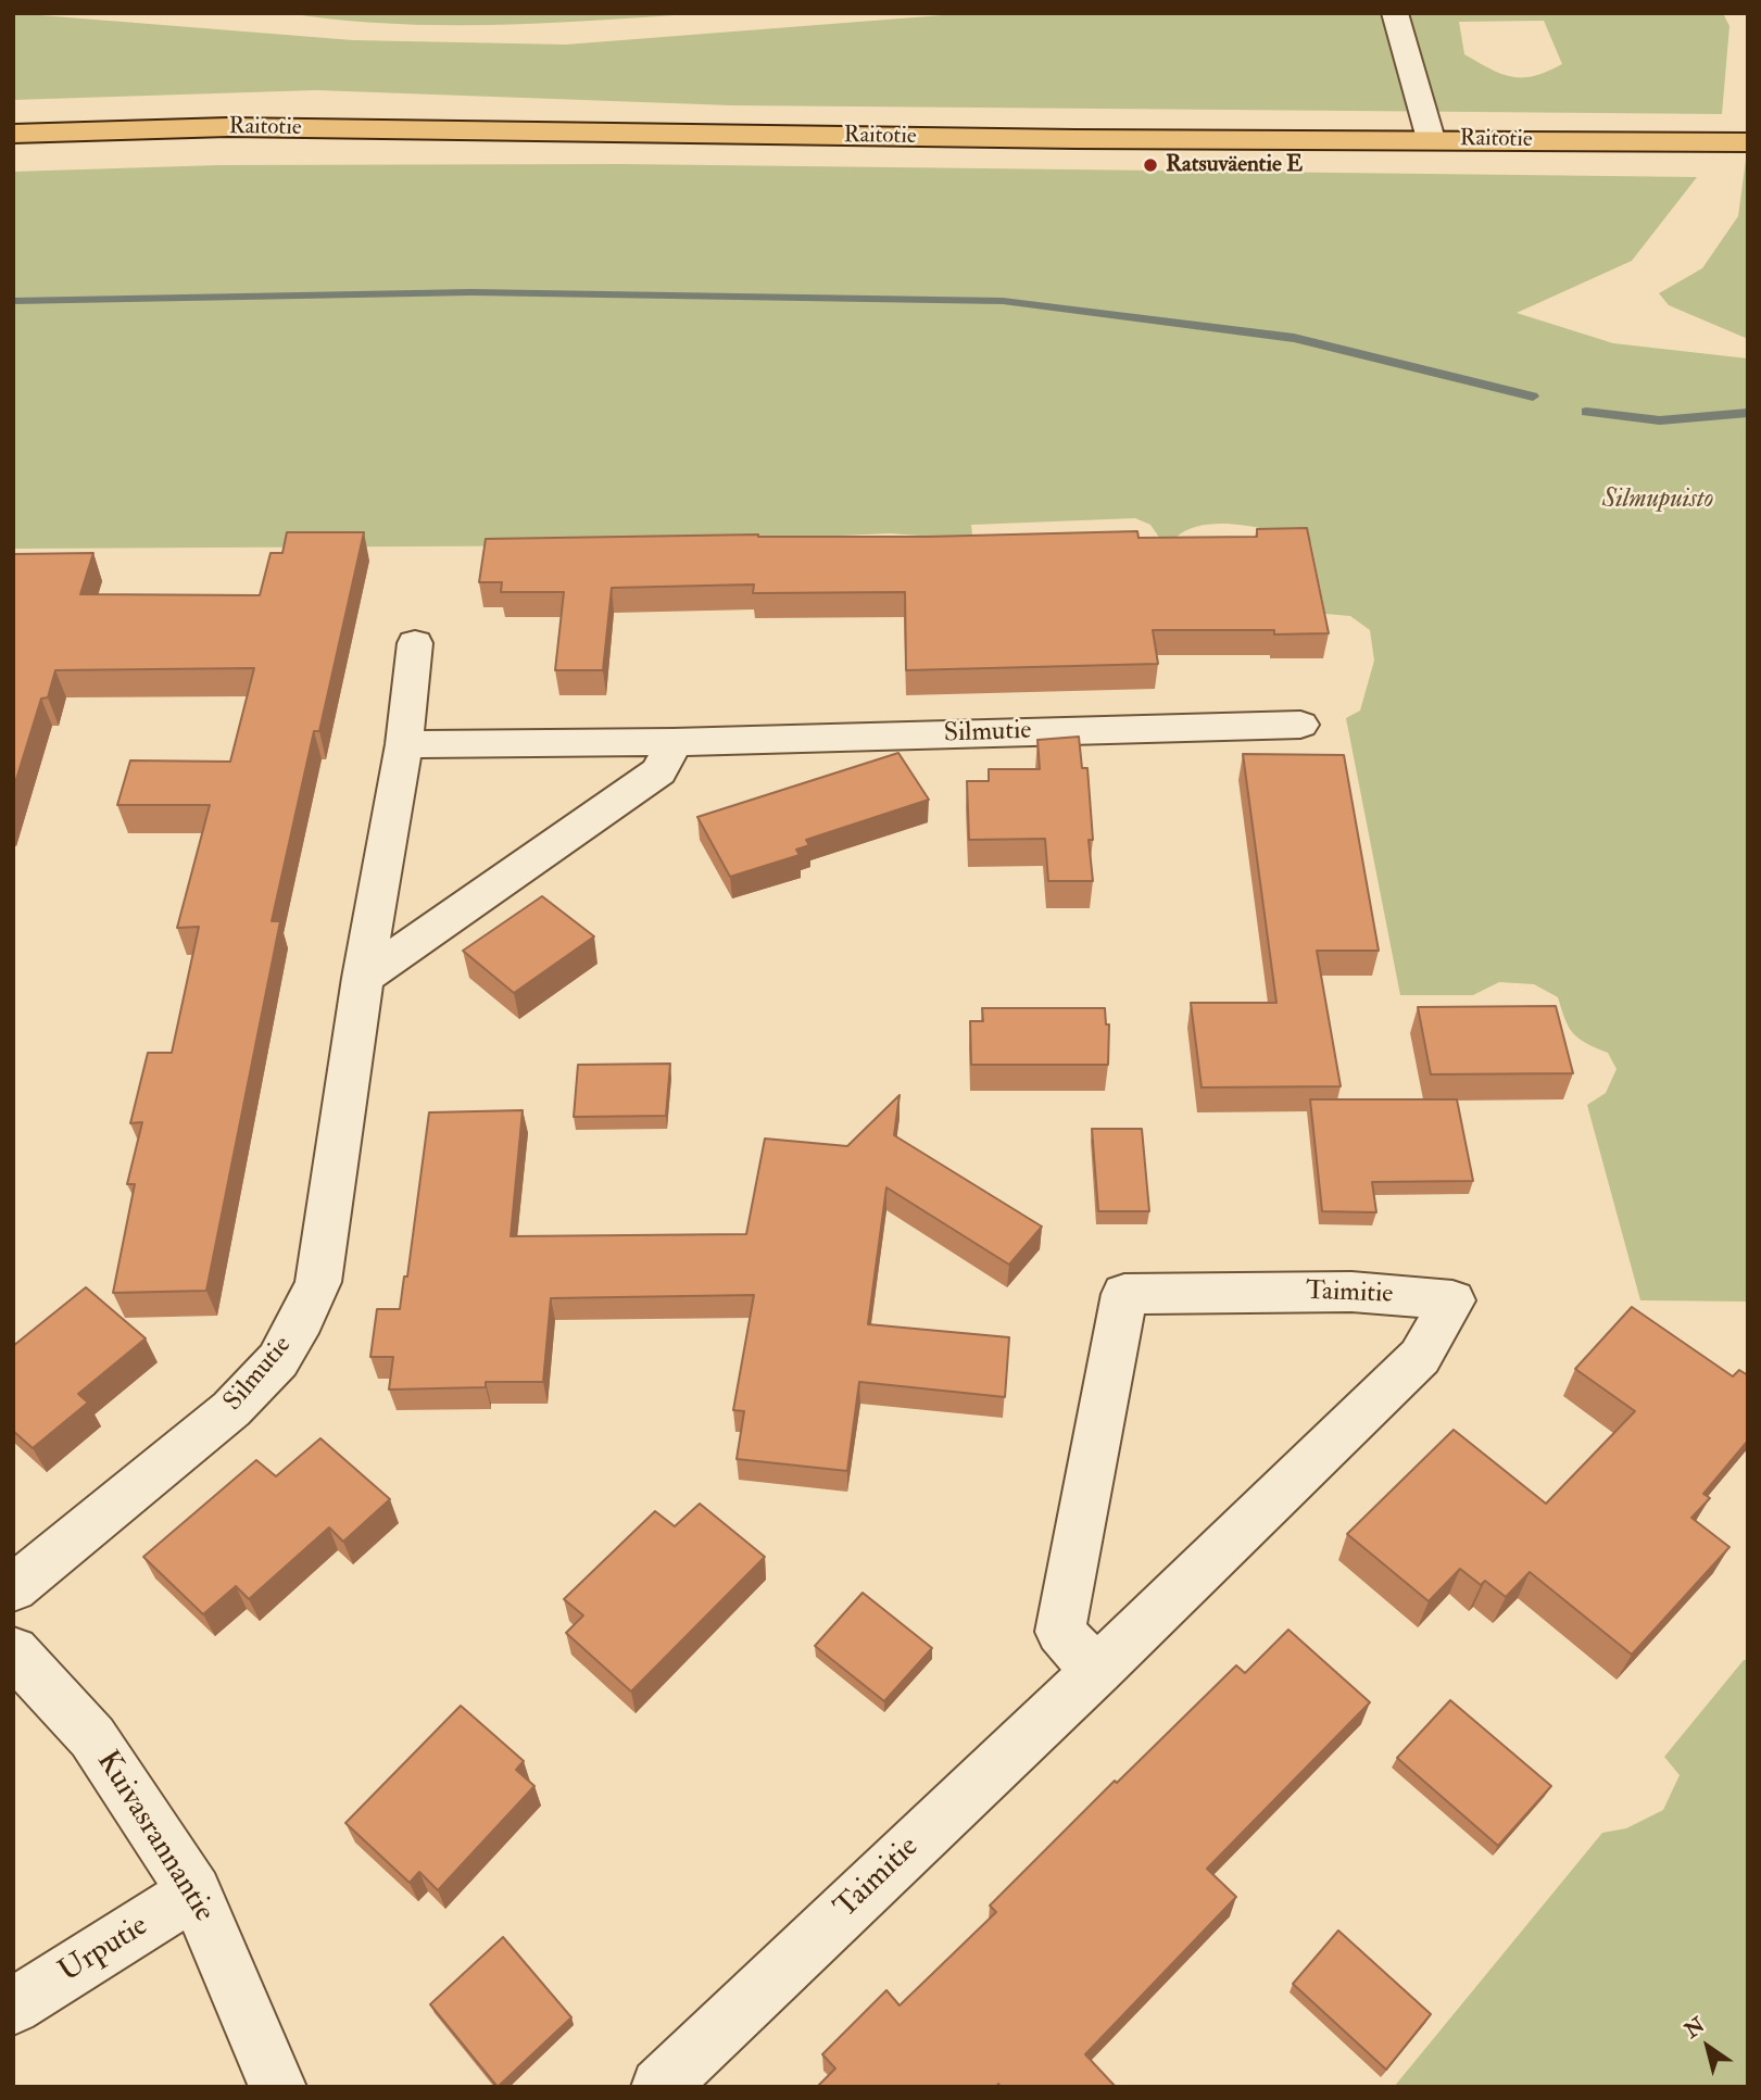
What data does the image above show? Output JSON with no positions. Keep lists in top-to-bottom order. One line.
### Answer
{"streets":{"main road":["Raitotie"],"street":["Silmutie","Taimitie","Kuivasrannantie","Urputie"]},"crossings":[["Kuivasrannantie","Urputie"]],"parks":["Silmupuisto"],"places":["Ratsuväentie E"],"north":"top left"}
